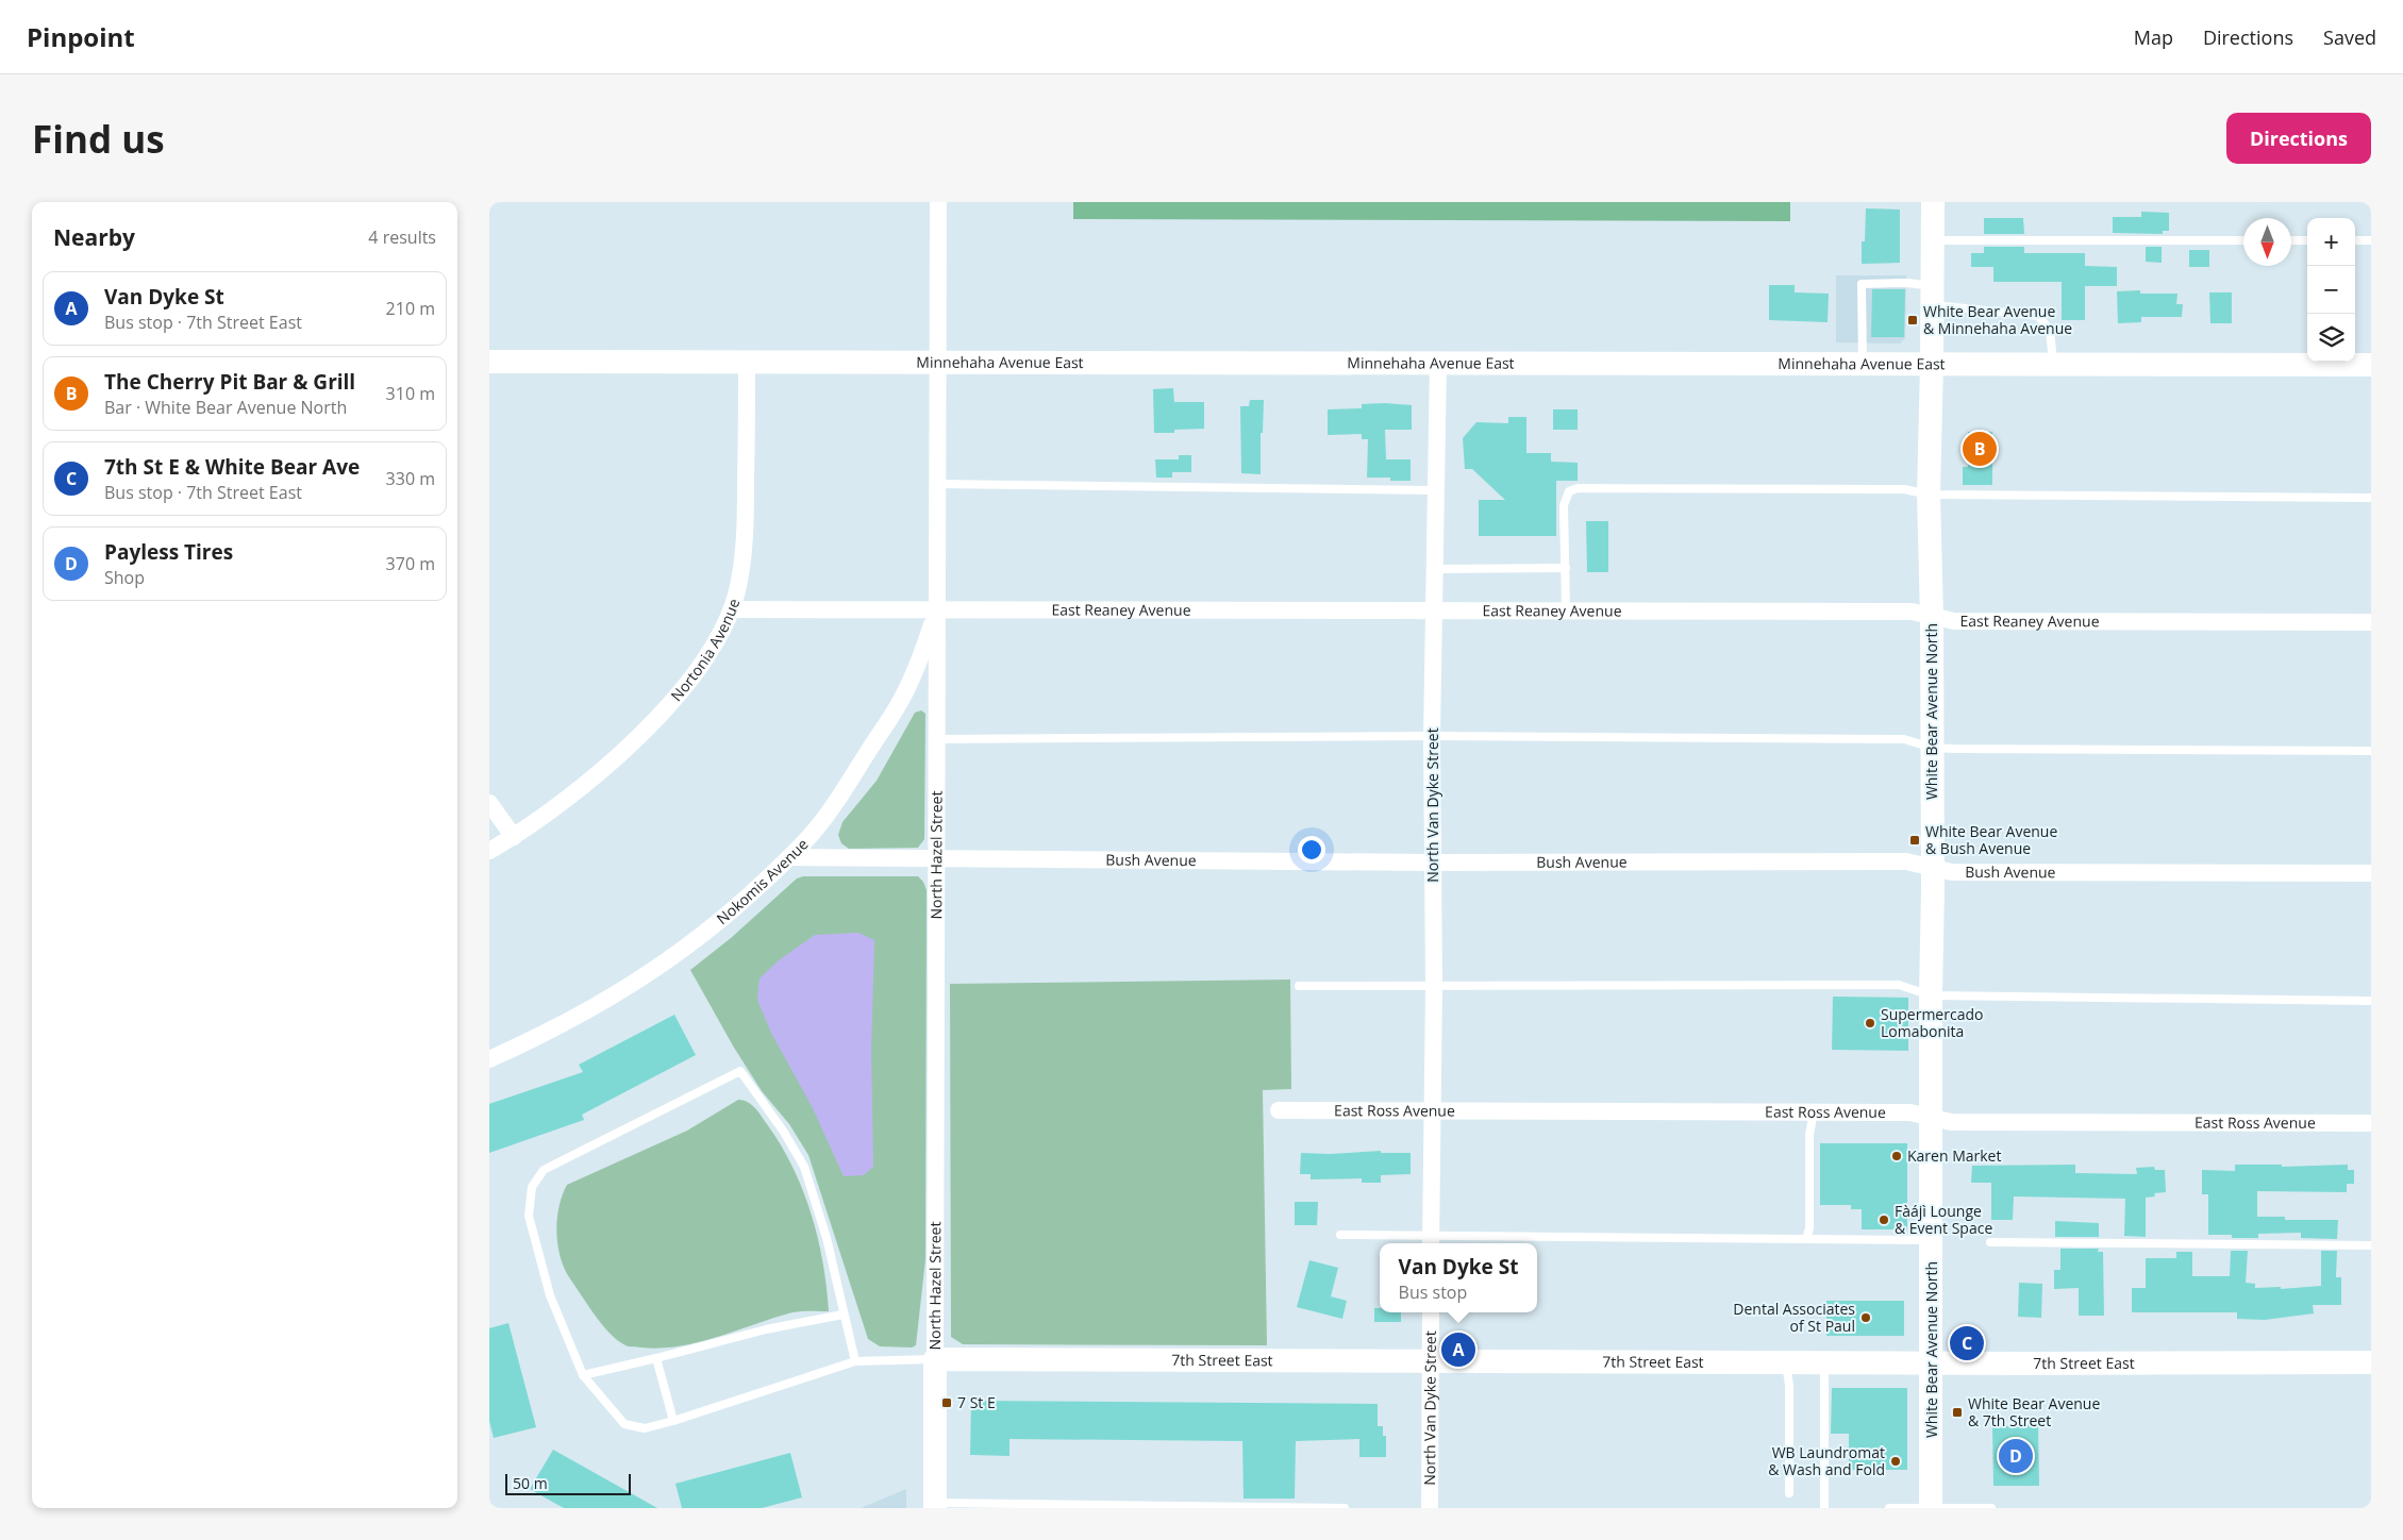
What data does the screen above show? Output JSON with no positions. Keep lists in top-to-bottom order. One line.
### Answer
{"streets":{"main road":["Minnehaha Avenue East","White Bear Avenue North","North Hazel Street","7th Street East"],"street":["East Reaney Avenue","Nortonia Avenue","North Van Dyke Street","Bush Avenue","Nokomis Avenue","East Ross Avenue"]},"crossings":[["Minnehaha Avenue East","Nortonia Avenue"],["Minnehaha Avenue East","White Bear Avenue North"],["Minnehaha Avenue East","North Van Dyke Street"],["Minnehaha Avenue East","North Hazel Street"],["East Reaney Avenue","Nortonia Avenue"],["East Reaney Avenue","White Bear Avenue North"],["East Reaney Avenue","North Van Dyke Street"],["East Reaney Avenue","North Hazel Street"],["East Reaney Avenue","Nokomis Avenue"],["White Bear Avenue North","Bush Avenue"],["White Bear Avenue North","East Ross Avenue"],["White Bear Avenue North","7th Street East"],["North Van Dyke Street","Bush Avenue"],["North Van Dyke Street","East Ross Avenue"],["North Van Dyke Street","7th Street East"],["North Hazel Street","Bush Avenue"],["North Hazel Street","Nokomis Avenue"],["North Hazel Street","7th Street East"],["Bush Avenue","Nokomis Avenue"]],"places":{"transit":["White Bear Avenue & Minnehaha Avenue","White Bear Avenue & Bush Avenue","7 St E","White Bear Avenue & 7th Street"],"other":["Supermercado Lomabonita","Karen Market","Fàájì Lounge & Event Space","Dental Associates of St Paul","WB Laundromat & Wash and Fold"]},"scale_bar":"50 m","north":"bottom","page":{"header":"Pinpoint","nav":["Map","Directions","Saved"],"buttons":"Directions","title":"Find us","heading":["Nearby","4 results"],"map_buttons":["+","−"],"list":[{"mark":"A","name":"Van Dyke St","note":"Bus stop · 7th Street East","value":"210 m"},{"mark":"B","name":"The Cherry Pit Bar & Grill","note":"Bar · White Bear Avenue North","value":"310 m"},{"mark":"C","name":"7th St E & White Bear Ave","note":"Bus stop · 7th Street East","value":"330 m"},{"mark":"D","name":"Payless Tires","note":"Shop","value":"370 m"}],"pins":["B","C","A","D"],"popup":["Van Dyke St","Bus stop"],"scale":"50 m"}}
